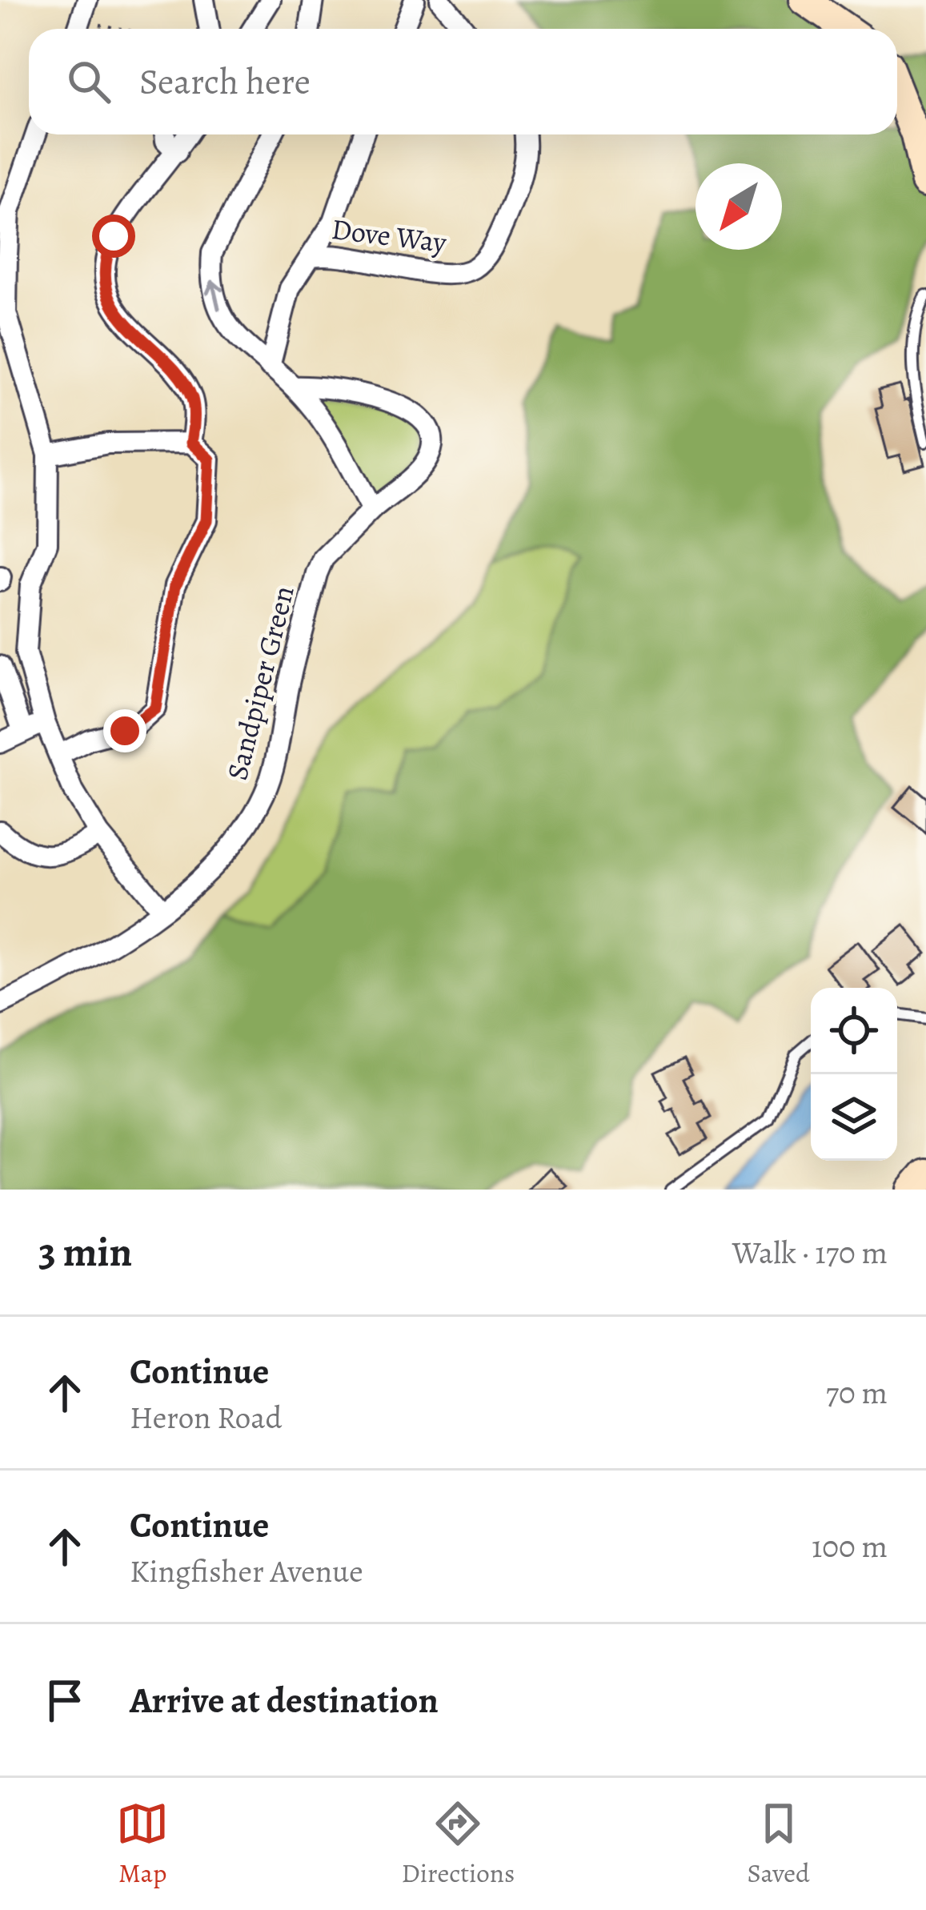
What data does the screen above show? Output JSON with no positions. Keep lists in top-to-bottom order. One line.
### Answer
{"streets":{"street":["Dove Way","Sandpiper Green"]},"north":"bottom left","page":{"search":"Search here","heading":["3 min","Walk · 170 m"],"list":[["Continue","Heron Road","70 m"],["Continue","Kingfisher Avenue","100 m"],"Arrive at destination"],"nav":["Map","Directions","Saved"]}}
